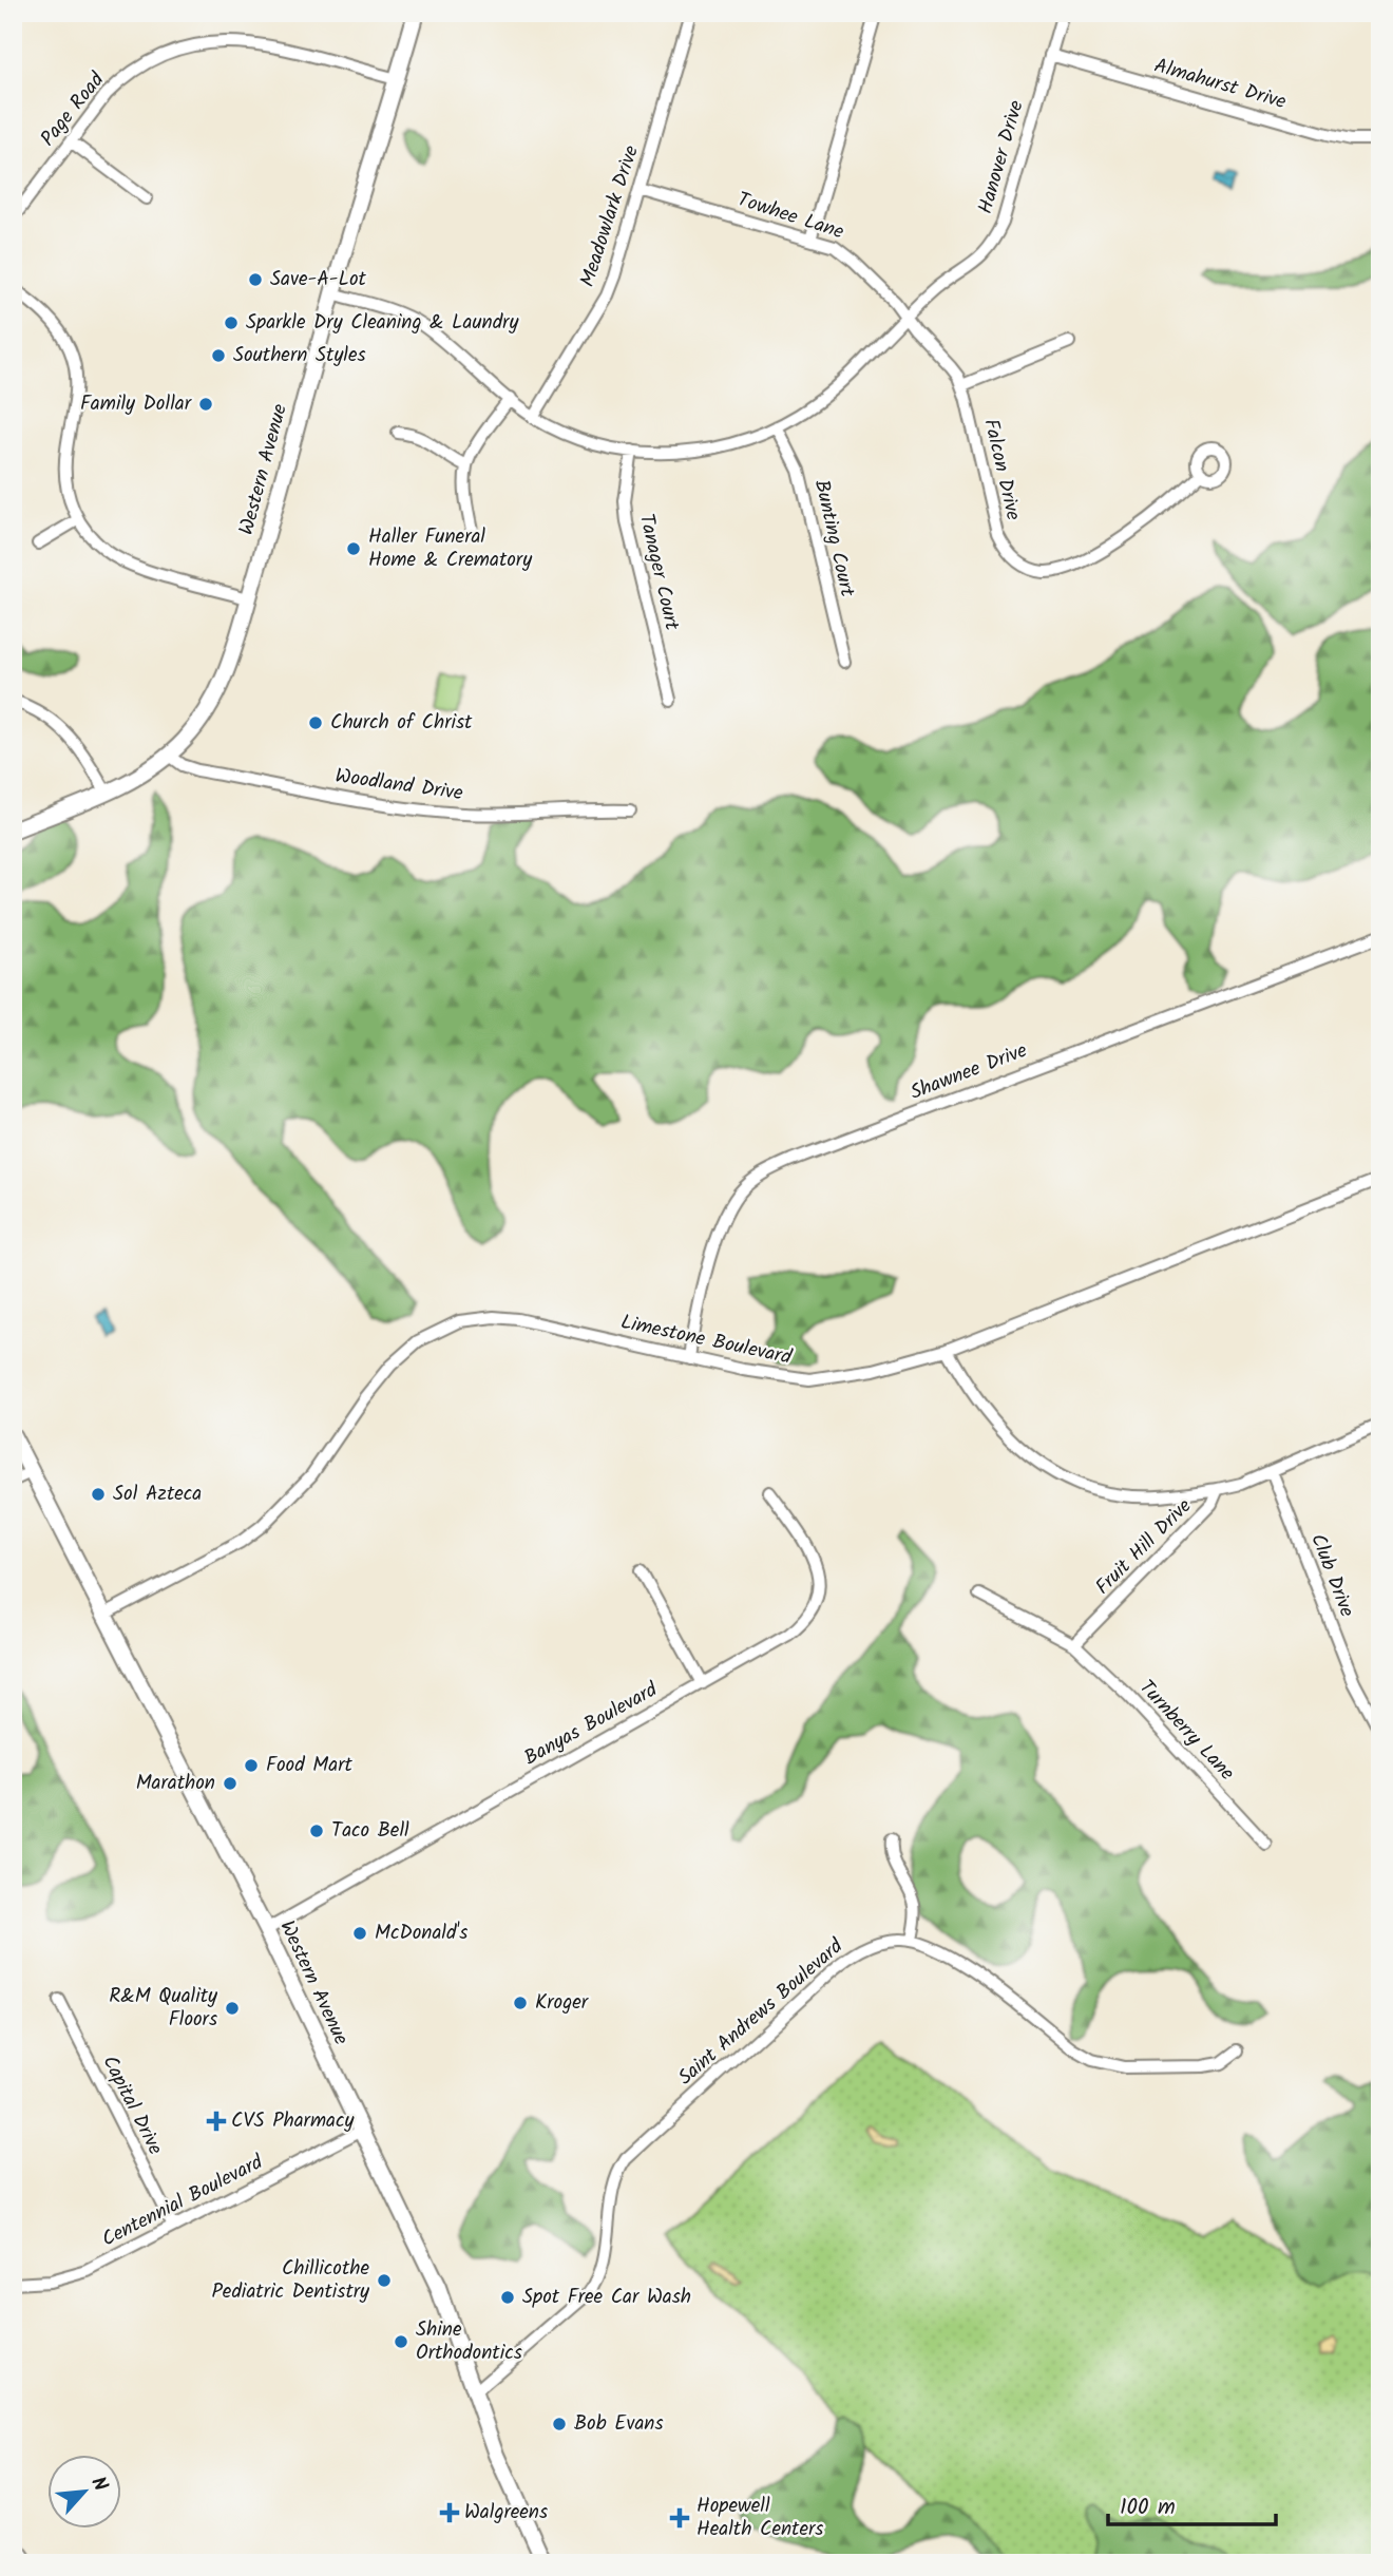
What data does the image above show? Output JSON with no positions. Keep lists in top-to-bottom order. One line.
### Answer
{"streets":{"main road":["Western Avenue"],"street":["Almahurst Drive","Page Road","Hanover Drive","Meadowlark Drive","Towhee Lane","Falcon Drive","Bunting Court","Tanager Court","Woodland Drive","Shawnee Drive","Limestone Boulevard","Fruit Hill Drive","Club Drive","Banyas Boulevard","Turnberry Lane","Saint Andrews Boulevard","Capital Drive","Centennial Boulevard"]},"crossings":[["Almahurst Drive","Hanover Drive"],["Page Road","Western Avenue"],["Hanover Drive","Meadowlark Drive"],["Hanover Drive","Towhee Lane"],["Hanover Drive","Western Avenue"],["Hanover Drive","Falcon Drive"],["Hanover Drive","Bunting Court"],["Hanover Drive","Tanager Court"],["Meadowlark Drive","Towhee Lane"],["Towhee Lane","Falcon Drive"],["Western Avenue","Woodland Drive"],["Western Avenue","Limestone Boulevard"],["Western Avenue","Banyas Boulevard"],["Western Avenue","Saint Andrews Boulevard"],["Western Avenue","Centennial Boulevard"],["Shawnee Drive","Limestone Boulevard"],["Fruit Hill Drive","Turnberry Lane"],["Capital Drive","Centennial Boulevard"]],"places":{"other":["Save-A-Lot","Sparkle Dry Cleaning & Laundry","Southern Styles","Family Dollar","Haller Funeral Home & Crematory","Church of Christ","Sol Azteca","Food Mart","Marathon","Taco Bell","McDonald's","Kroger","R&M Quality Floors","Chillicothe Pediatric Dentistry","Spot Free Car Wash","Shine Orthodontics","Bob Evans"],"health":["CVS Pharmacy","Walgreens","Hopewell Health Centers"]},"scale_bar":"100 m","north":"top right"}
